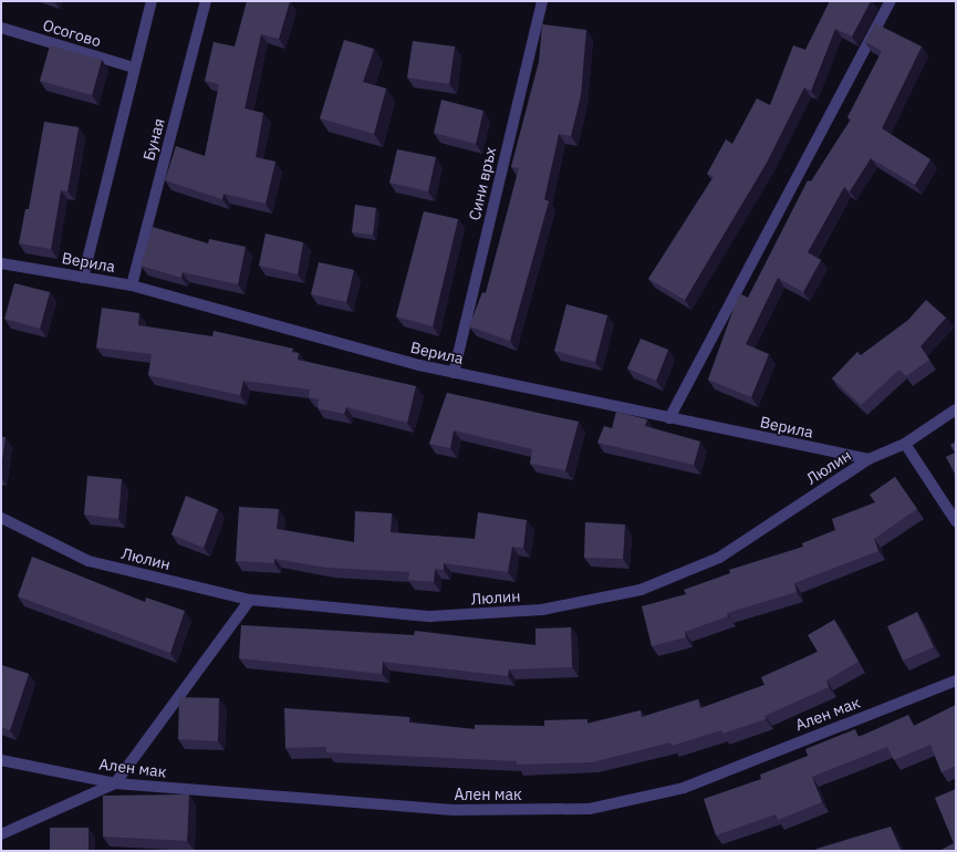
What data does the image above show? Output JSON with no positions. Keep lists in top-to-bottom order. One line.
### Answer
{"streets":{"street":["Осогово","Буная","Сини връх","Верила","Люлин","Ален мак"]},"crossings":[["Буная","Верила"],["Сини връх","Верила"],["Верила","Люлин"]]}
